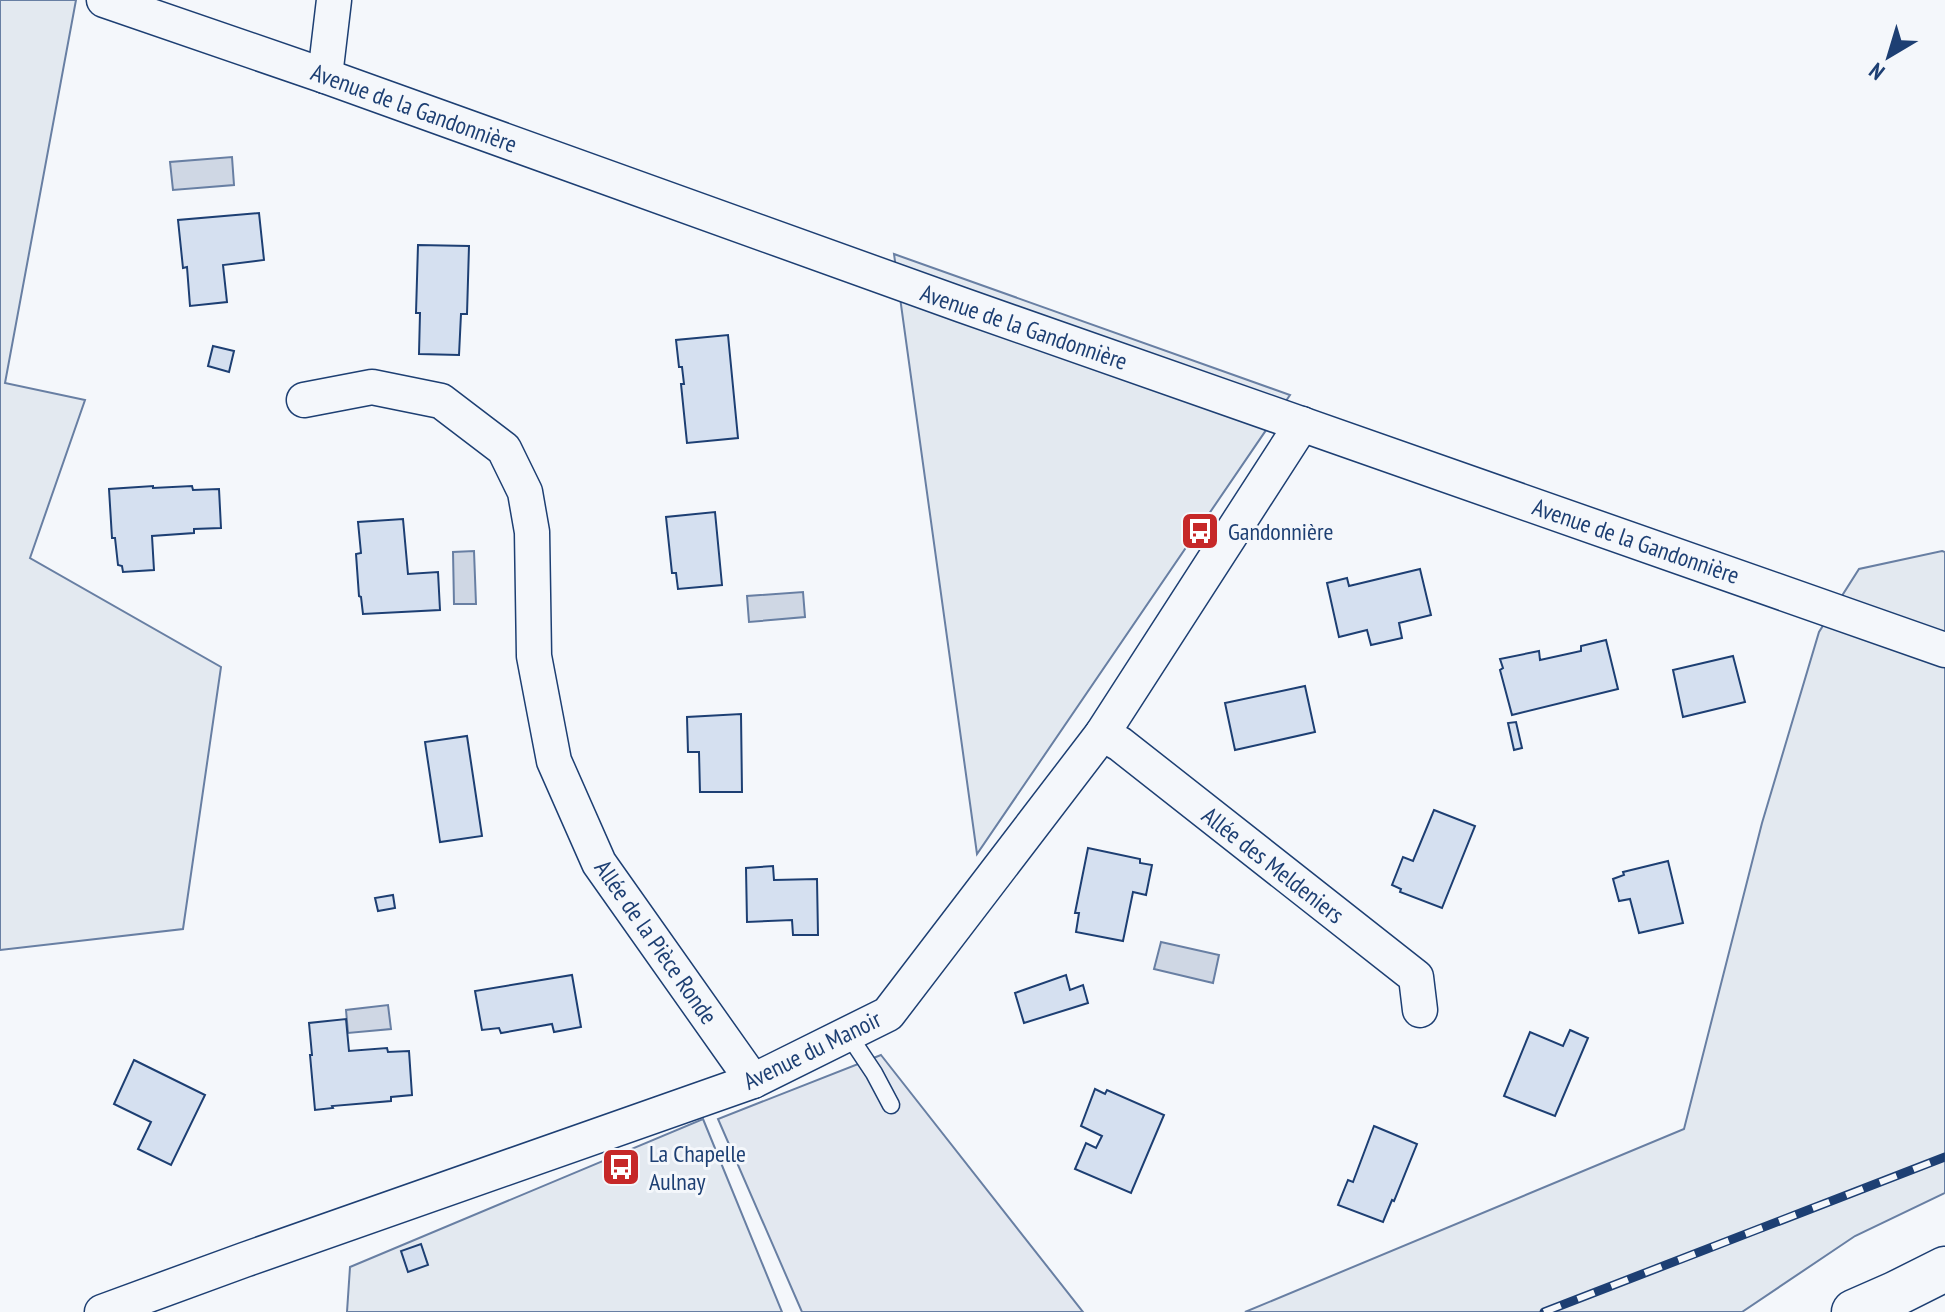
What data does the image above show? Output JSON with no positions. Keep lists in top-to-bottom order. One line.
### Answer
{"streets":{"street":["Avenue de la Gandonnière","Allée des Meldeniers","Allée de la Pièce Ronde","Avenue du Manoir"]},"crossings":[["Avenue de la Gandonnière","Avenue du Manoir"],["Allée des Meldeniers","Avenue du Manoir"],["Allée de la Pièce Ronde","Avenue du Manoir"]],"places":{"bus stop":["Gandonnière","La Chapelle Aulnay"]},"north":"bottom left"}
